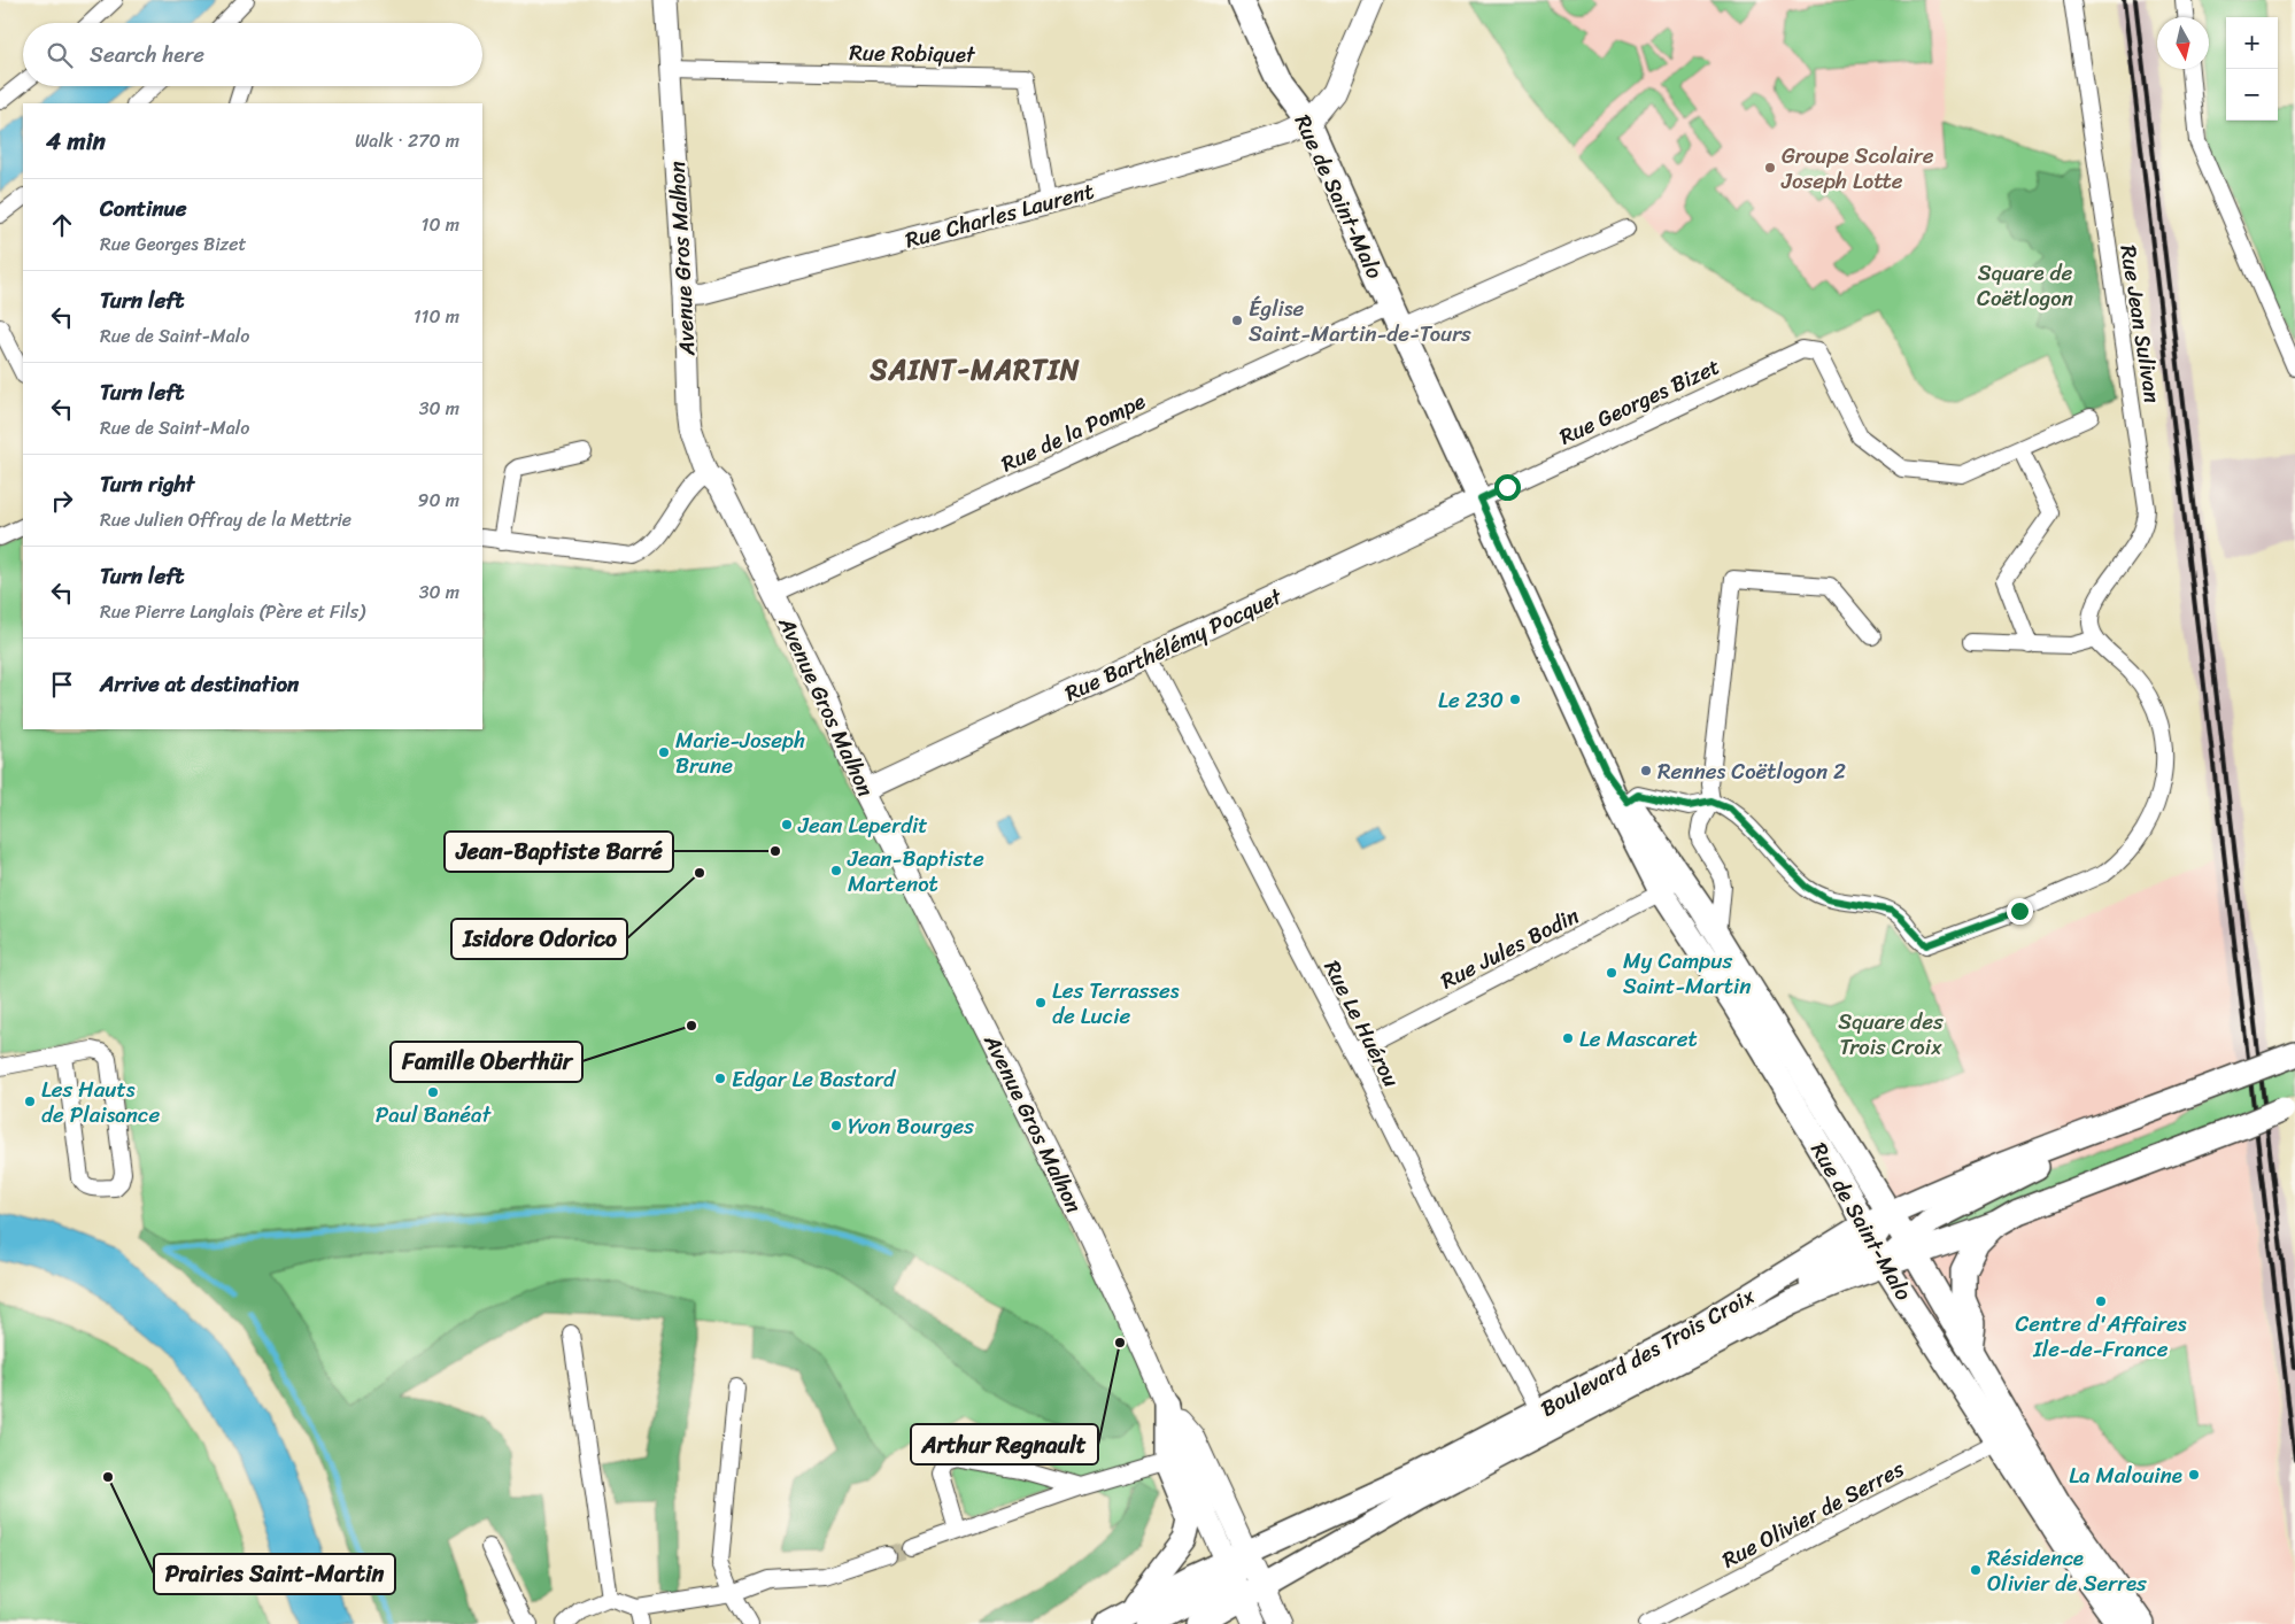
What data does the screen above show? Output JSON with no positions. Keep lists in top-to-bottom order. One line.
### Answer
{"streets":{"main road":["Rue de Saint-Malo","Boulevard des Trois Croix"],"street":["Rue Robiquet","Rue Charles Laurent","Avenue Gros Malhon","Rue Jean Sulivan","Rue Georges Bizet","Rue de la Pompe","Rue Barthélémy Pocquet","Rue Jules Bodin","Rue Le Huérou","Rue Olivier de Serres"]},"crossings":[["Rue Robiquet","Rue Charles Laurent"],["Rue Robiquet","Avenue Gros Malhon"],["Rue de Saint-Malo","Rue Charles Laurent"],["Rue de Saint-Malo","Rue Georges Bizet"],["Rue de Saint-Malo","Rue de la Pompe"],["Rue de Saint-Malo","Rue Barthélémy Pocquet"],["Rue de Saint-Malo","Rue Jules Bodin"],["Rue de Saint-Malo","Boulevard des Trois Croix"],["Rue de Saint-Malo","Rue Olivier de Serres"],["Rue Charles Laurent","Avenue Gros Malhon"],["Avenue Gros Malhon","Rue de la Pompe"],["Avenue Gros Malhon","Rue Barthélémy Pocquet"],["Avenue Gros Malhon","Boulevard des Trois Croix"],["Rue Georges Bizet","Rue Barthélémy Pocquet"],["Rue Barthélémy Pocquet","Rue Le Huérou"],["Rue Jules Bodin","Rue Le Huérou"],["Rue Le Huérou","Boulevard des Trois Croix"]],"districts":["SAINT-MARTIN"],"parks":["Square de Coëtlogon","Square des Trois Croix"],"places":["Groupe Scolaire Joseph Lotte","Église Saint-Martin-de-Tours","Le 230","Marie-Joseph Brune","Rennes Coëtlogon 2","Jean Leperdit","Jean-Baptiste Barré","Jean-Baptiste Martenot","Isidore Odorico","My Campus Saint-Martin","Les Terrasses de Lucie","Famille Oberthür","Le Mascaret","Edgar Le Bastard","Paul Banéat","Les Hauts de Plaisance","Yvon Bourges","Centre d'Affaires Ile-de-France","Arthur Regnault","La Malouine","Prairies Saint-Martin","Résidence Olivier de Serres"],"north":"bottom","page":{"map_buttons":["+","−"],"search":"Search here","heading":["4 min","Walk · 270 m"],"list":[["Continue","Rue Georges Bizet","10 m"],["Turn left","Rue de Saint-Malo","110 m"],["Turn left","Rue de Saint-Malo","30 m"],["Turn right","Rue Julien Offray de la Mettrie","90 m"],["Turn left","Rue Pierre Langlais (Père et Fils)","30 m"],"Arrive at destination"]}}
